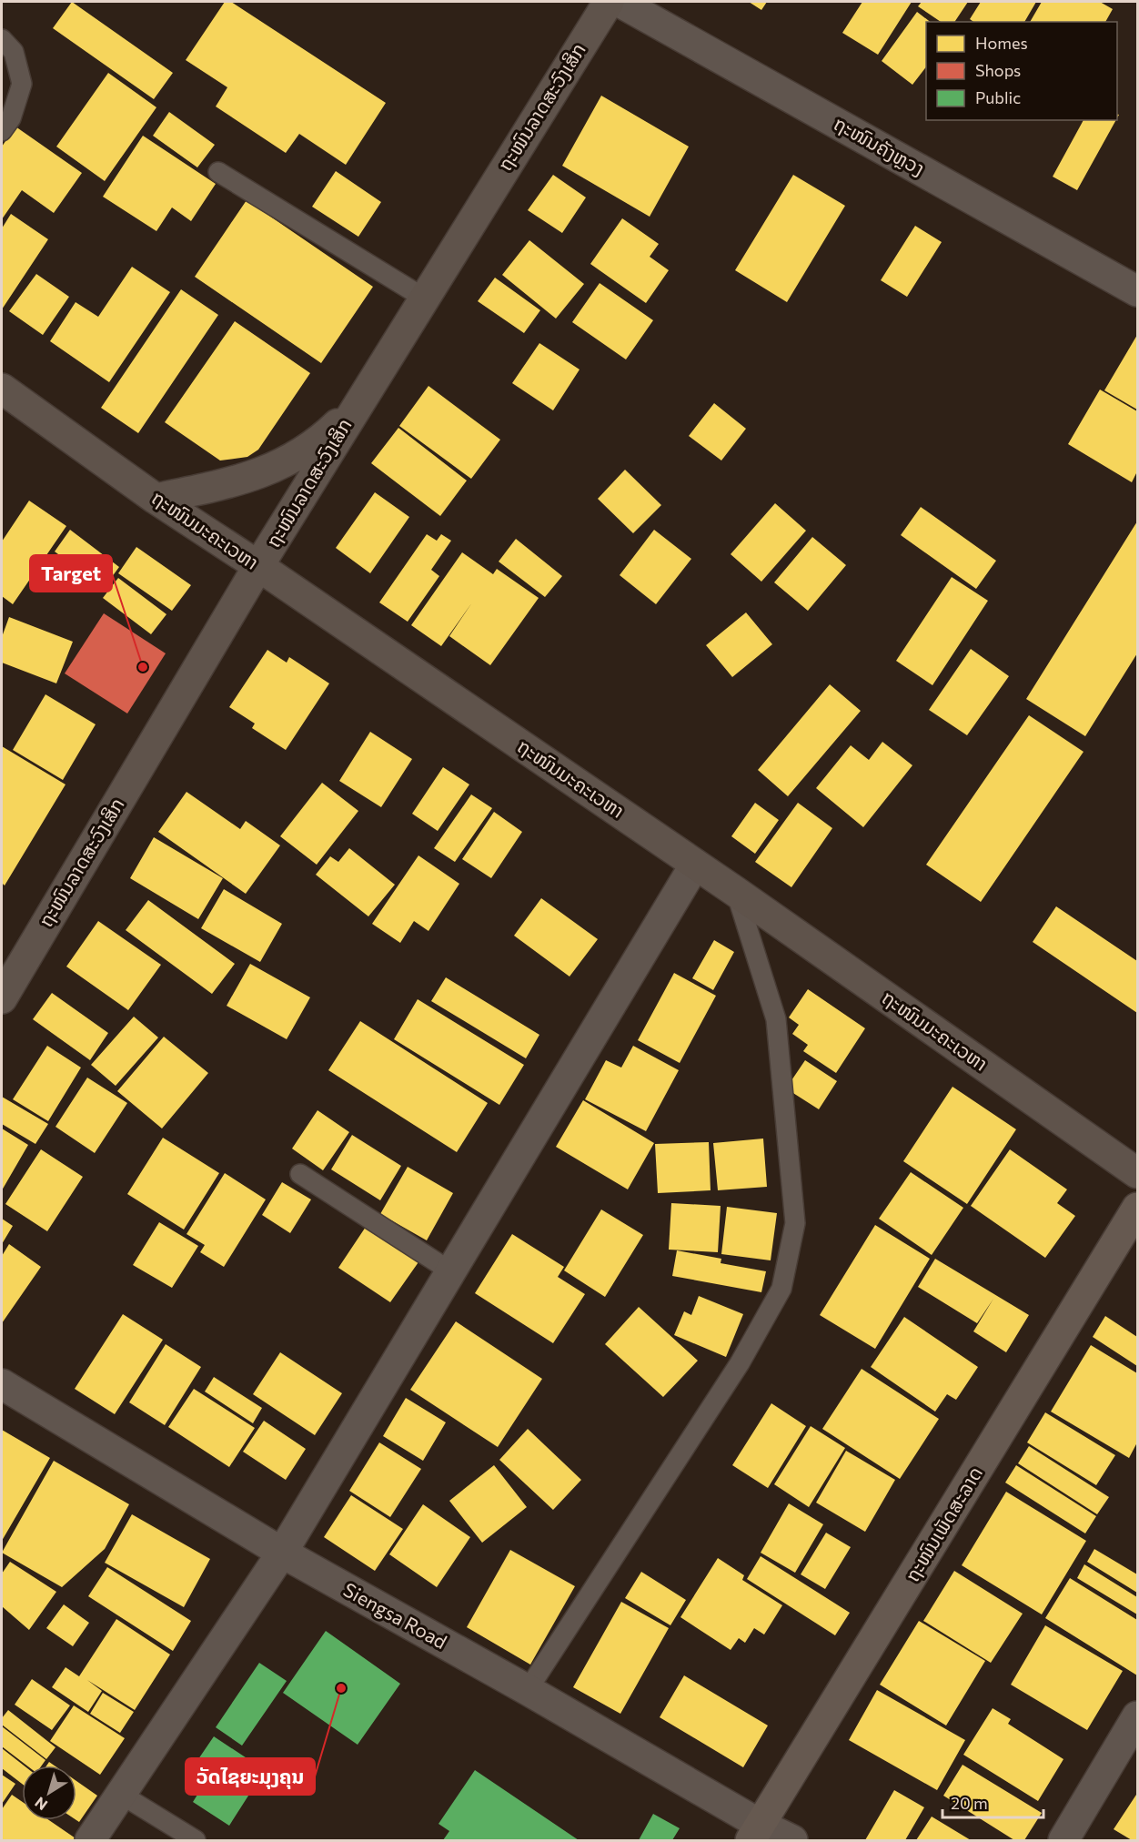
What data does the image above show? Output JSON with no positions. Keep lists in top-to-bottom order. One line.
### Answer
{"streets":{"main road":["ຖະໜົນເພັດສະລາດ"],"street":["ຖະໜົນລາດສະວົງເສິກ","ຖະໜົນຄັງຫຼວງ","ຖະໜົນມະຄະເວຫາ","Siengsa Road"]},"crossings":[["ຖະໜົນລາດສະວົງເສິກ","ຖະໜົນມະຄະເວຫາ"],["ຖະໜົນເພັດສະລາດ","Siengsa Road"]],"places":["Target","ວັດໄຊຍະມຸງຄຸນ"],"legend":["Homes","Shops","Public"],"scale_bar":"20 m","north":"bottom left"}
